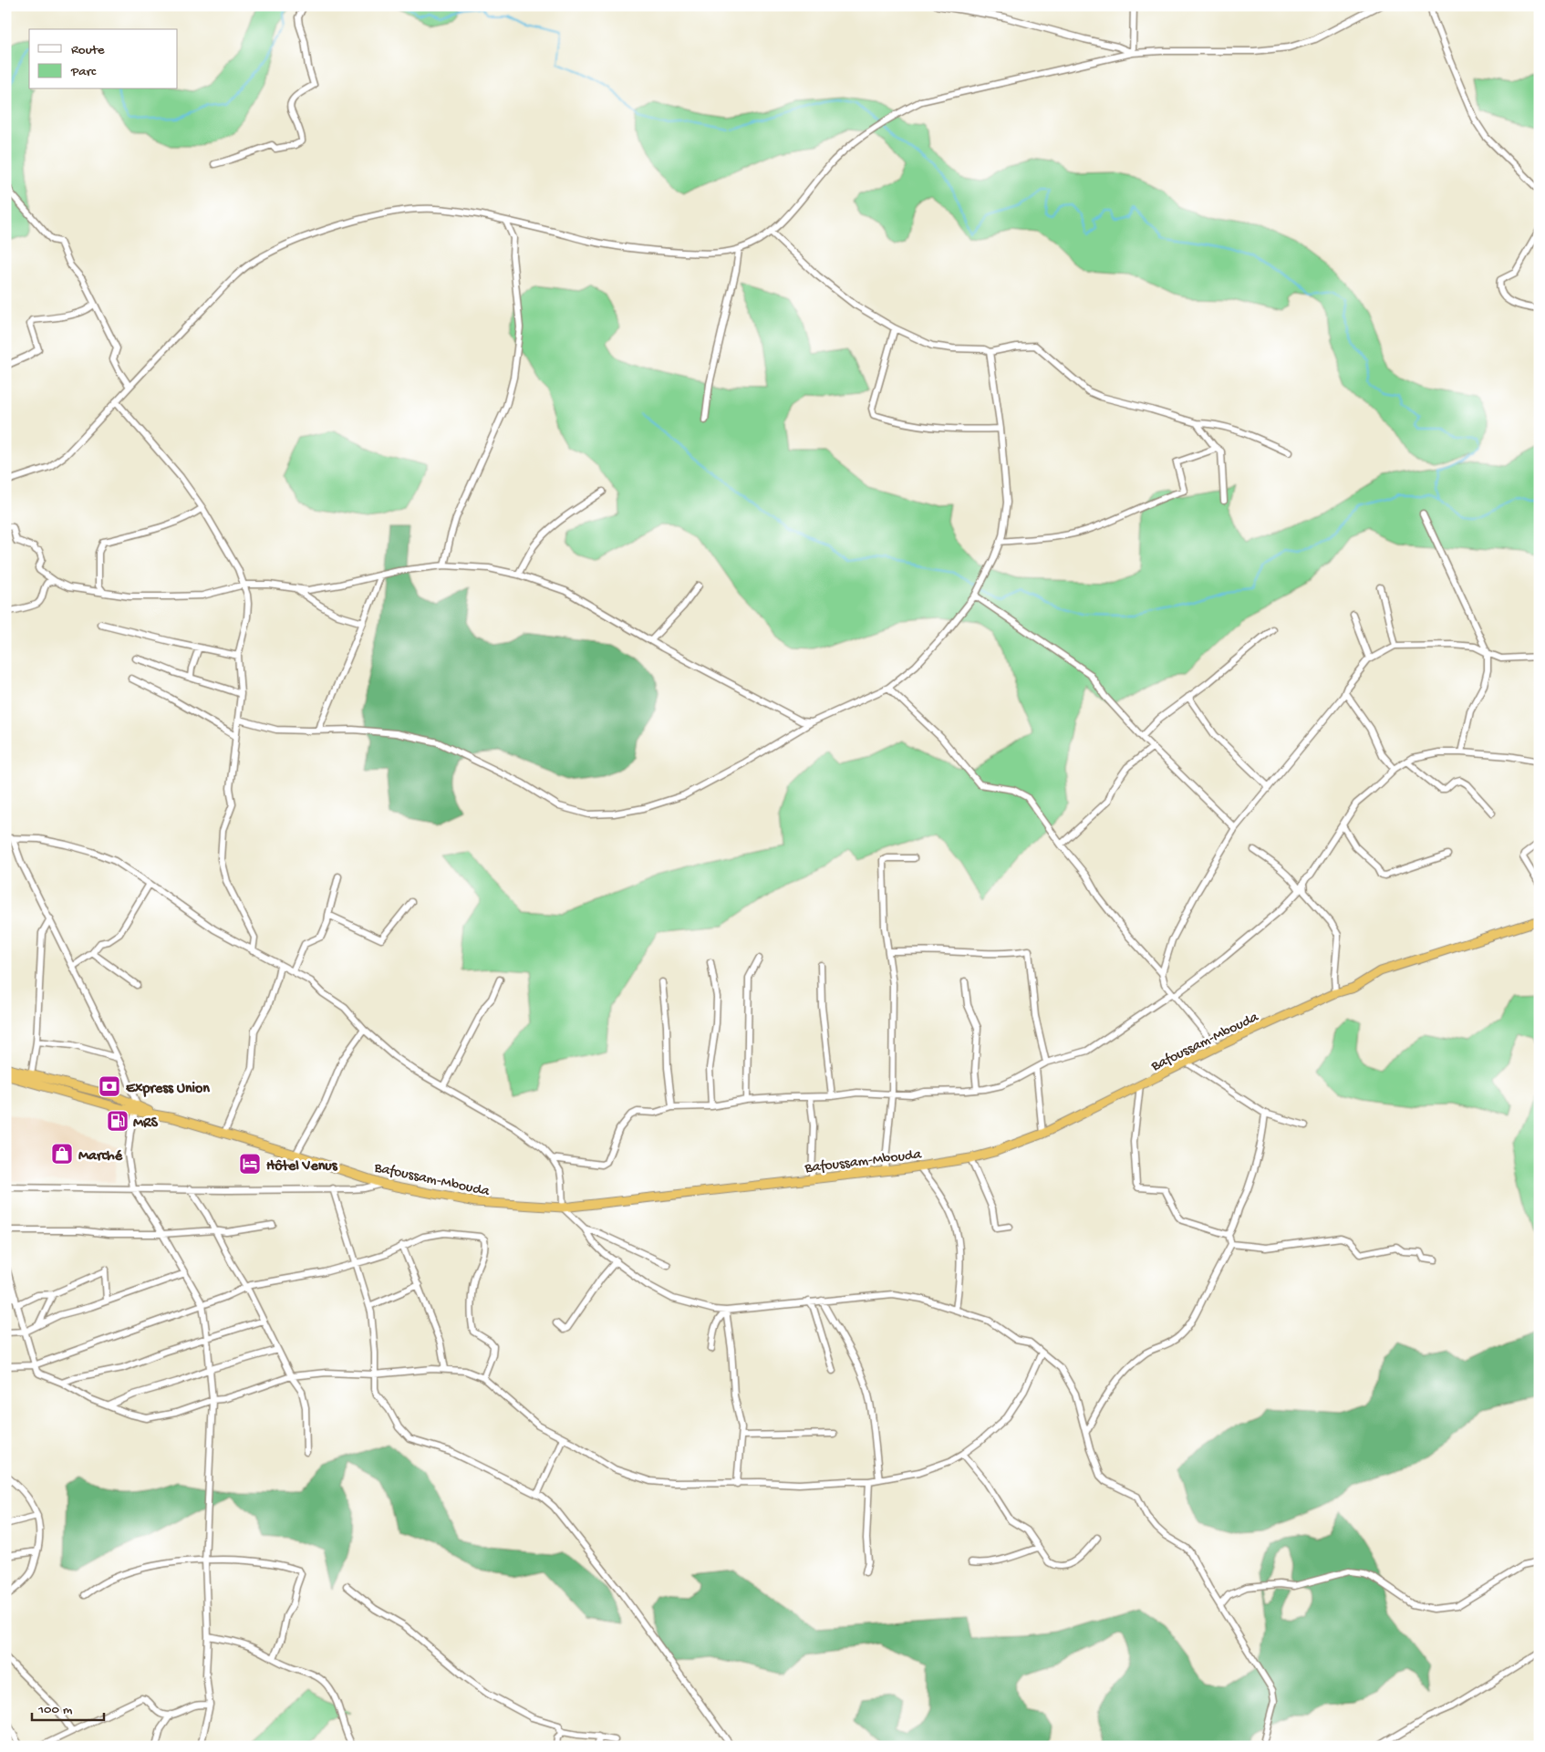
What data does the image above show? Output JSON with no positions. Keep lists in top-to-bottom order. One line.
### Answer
{"streets":{"highway":["Bafoussam-Mbouda"]},"places":{"bank":["Express Union"],"fuel station":["MRS"],"shop":["Marché"],"hotel":["Hôtel Venus"]},"legend":["Route","Parc"],"scale_bar":"100 m"}
